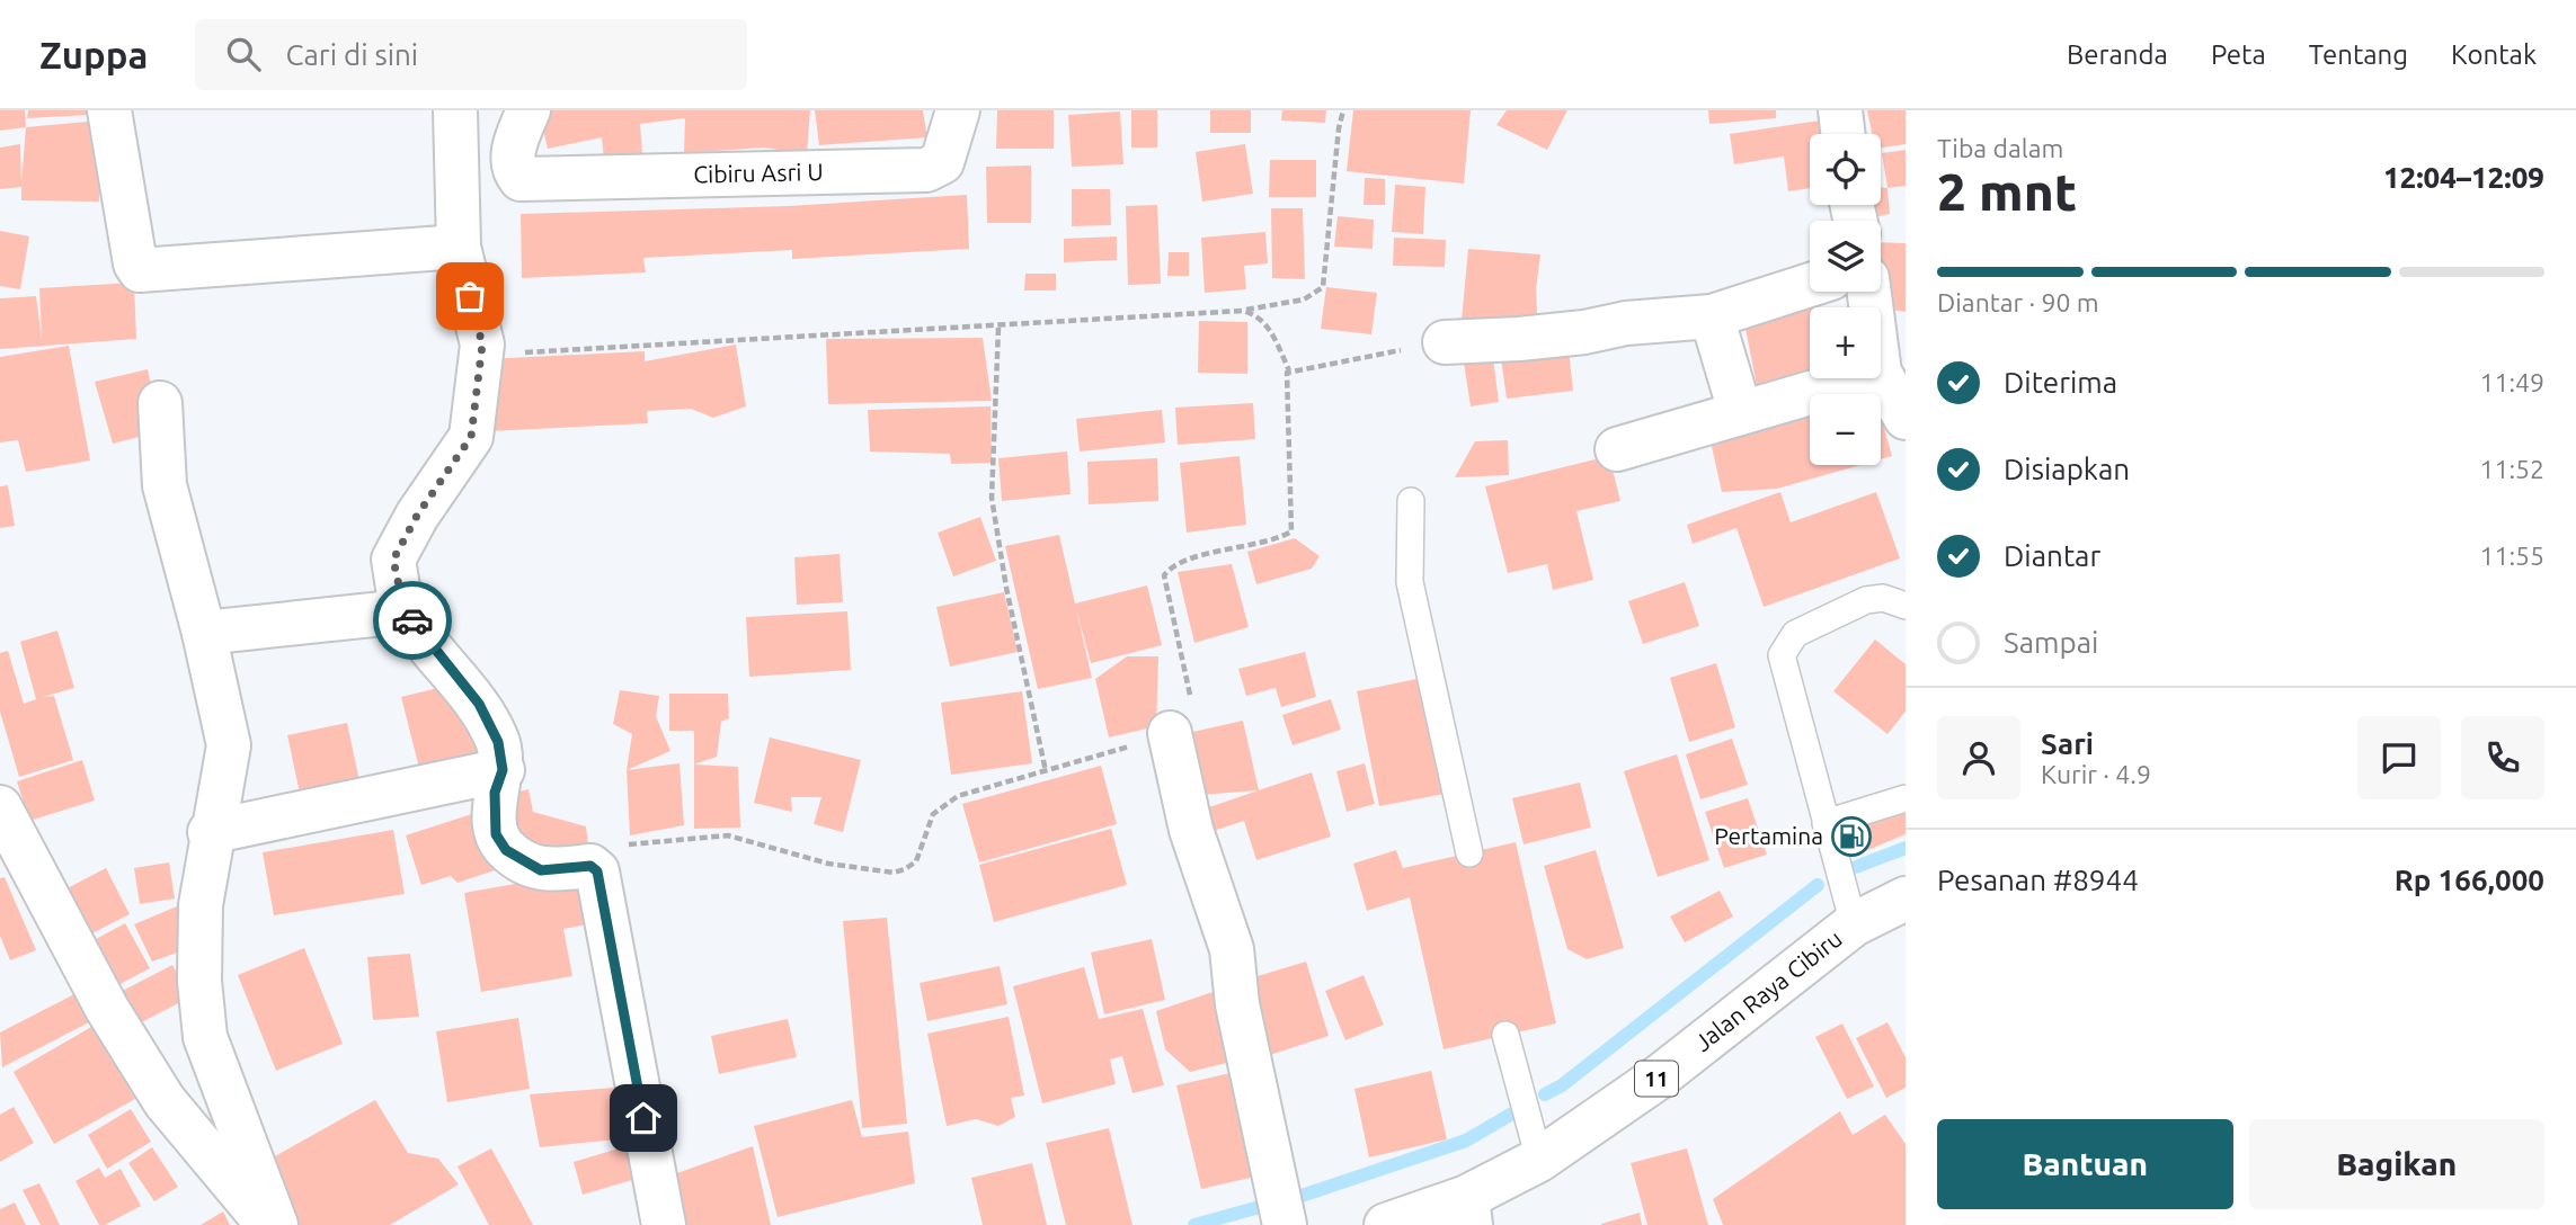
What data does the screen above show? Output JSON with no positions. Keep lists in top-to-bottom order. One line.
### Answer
{"streets":{"main road":["Cibiru Asri U","Jalan Raya Cibiru","11"]},"places":{"fuel station":["Pertamina"]},"page":{"header":"Zuppa","search":"Cari di sini","nav":["Beranda","Peta","Tentang","Kontak"],"heading":["2 mnt","Tiba dalam","12:04–12:09"],"panel":["Sari","Kurir · 4.9","Pesanan #8944","Rp 166,000"],"map_buttons":["+","−"],"bar":"Diantar · 90 m","list":[["Diterima","11:49"],["Disiapkan","11:52"],["Diantar","11:55"],"Sampai"],"buttons":["Bantuan","Bagikan"]}}
